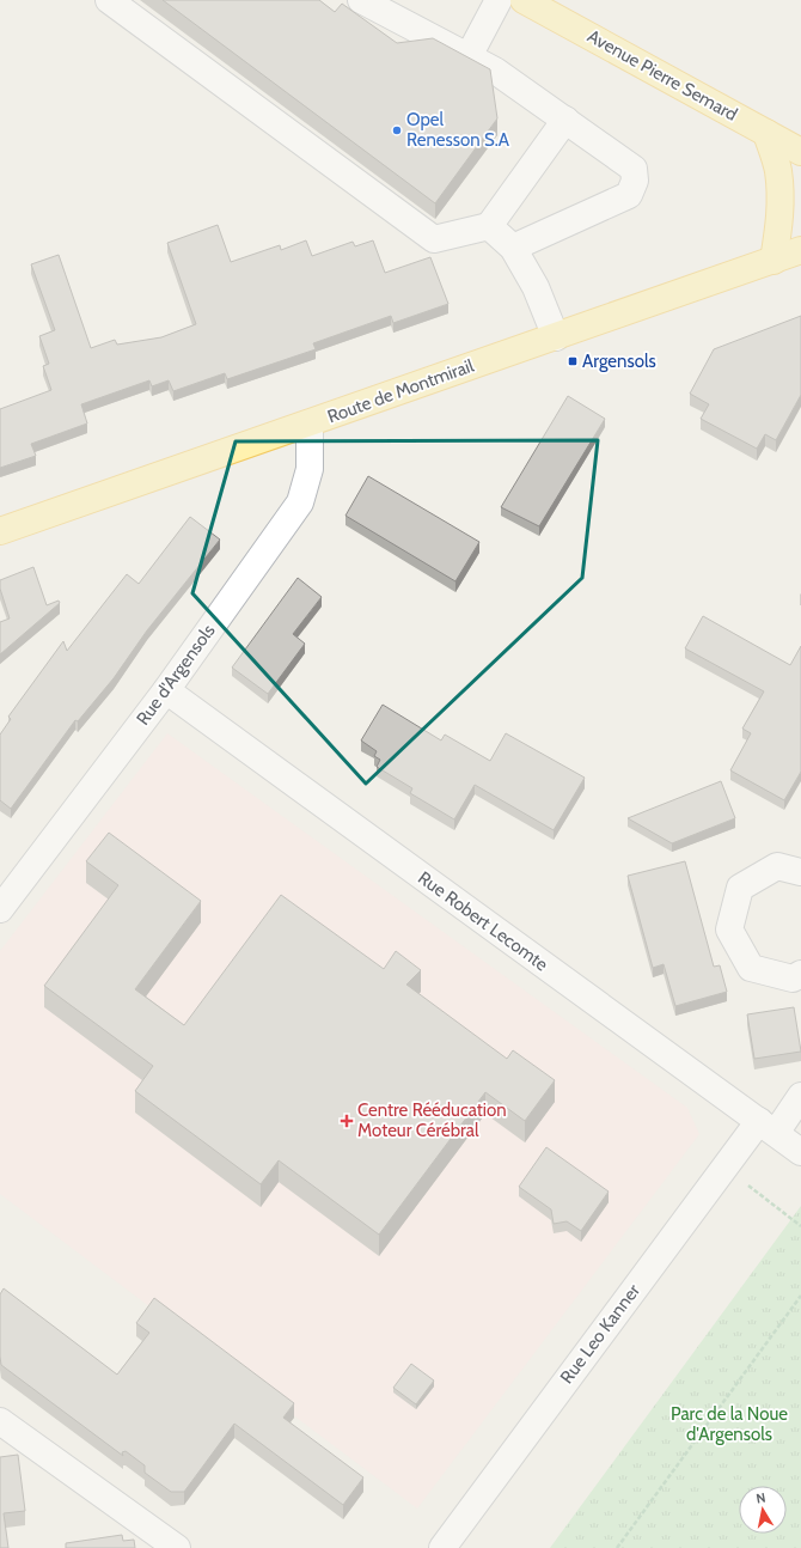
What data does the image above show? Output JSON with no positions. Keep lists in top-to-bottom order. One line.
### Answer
{"streets":{"main road":["Avenue Pierre Semard","Route de Montmirail"],"street":["Rue d'Argensols","Rue Robert Lecomte","Rue Leo Kanner"]},"crossings":[["Route de Montmirail","Rue d'Argensols"],["Rue d'Argensols","Rue Robert Lecomte"],["Rue Robert Lecomte","Rue Leo Kanner"]],"parks":["Parc de la Noue d'Argensols"],"places":{"other":["Opel Renesson S.A"],"transit":["Argensols"],"health":["Centre Rééducation Moteur Cérébral"]},"north":"top"}
